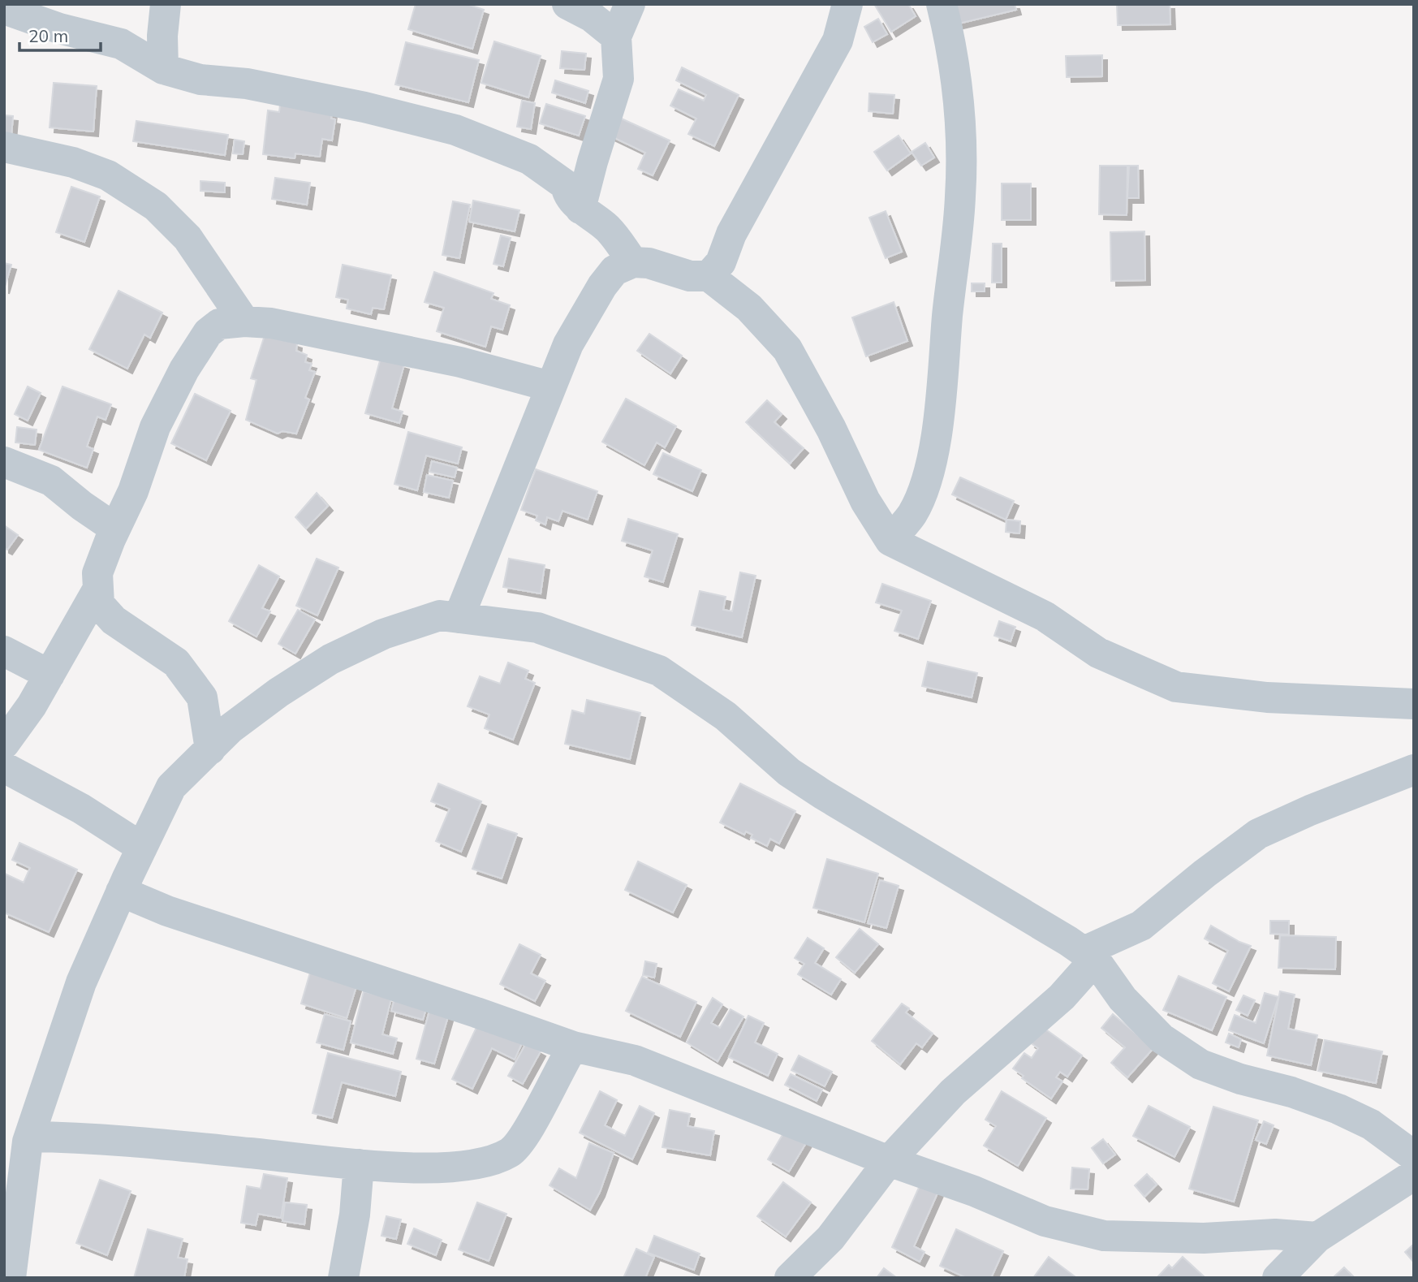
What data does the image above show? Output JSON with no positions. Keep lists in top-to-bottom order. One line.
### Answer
{"scale_bar":"20 m"}
